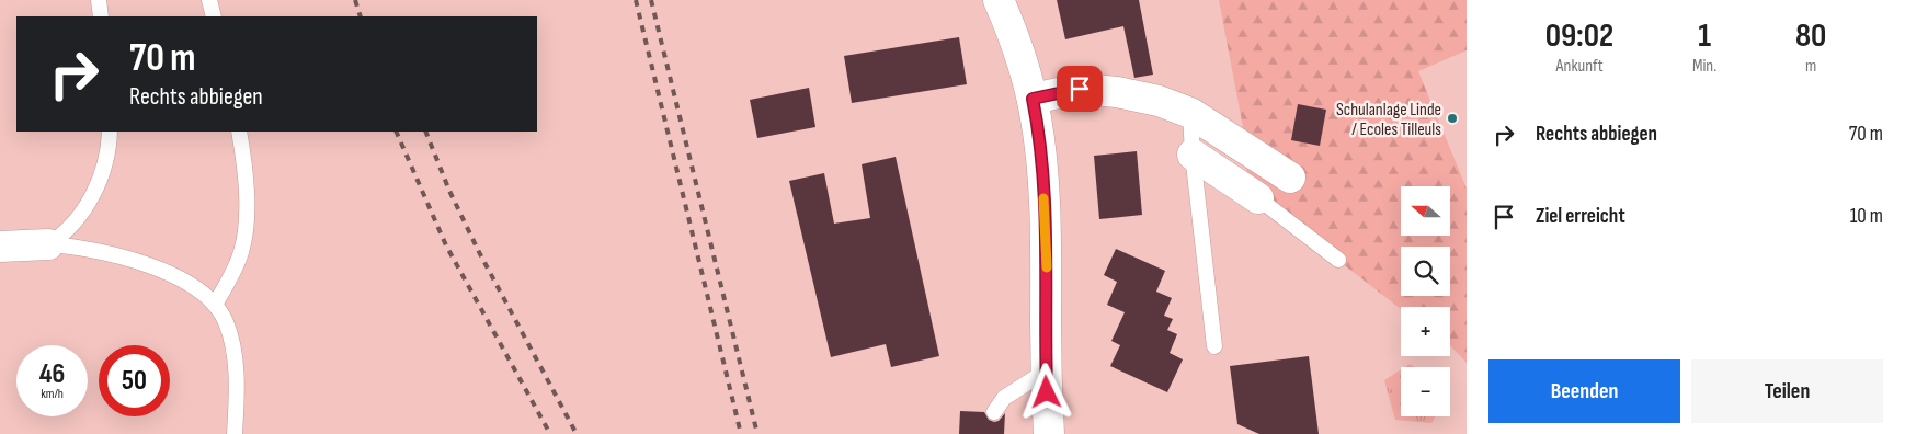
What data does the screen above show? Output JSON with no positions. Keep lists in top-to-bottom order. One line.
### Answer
{"places":["Schulanlage Linde / Ecoles Tilleuls"],"north":"left","page":{"eta":["09:02","Ankunft","1","Min.","80","m"],"turn":["70 m","Rechts abbiegen"],"list":[{"name":"Rechts abbiegen","value":"70 m"},{"name":"Ziel erreicht","value":"10 m"}],"map_buttons":["+","−"],"speed":"46 km/h","limit":"50","buttons":["Beenden","Teilen"]}}
